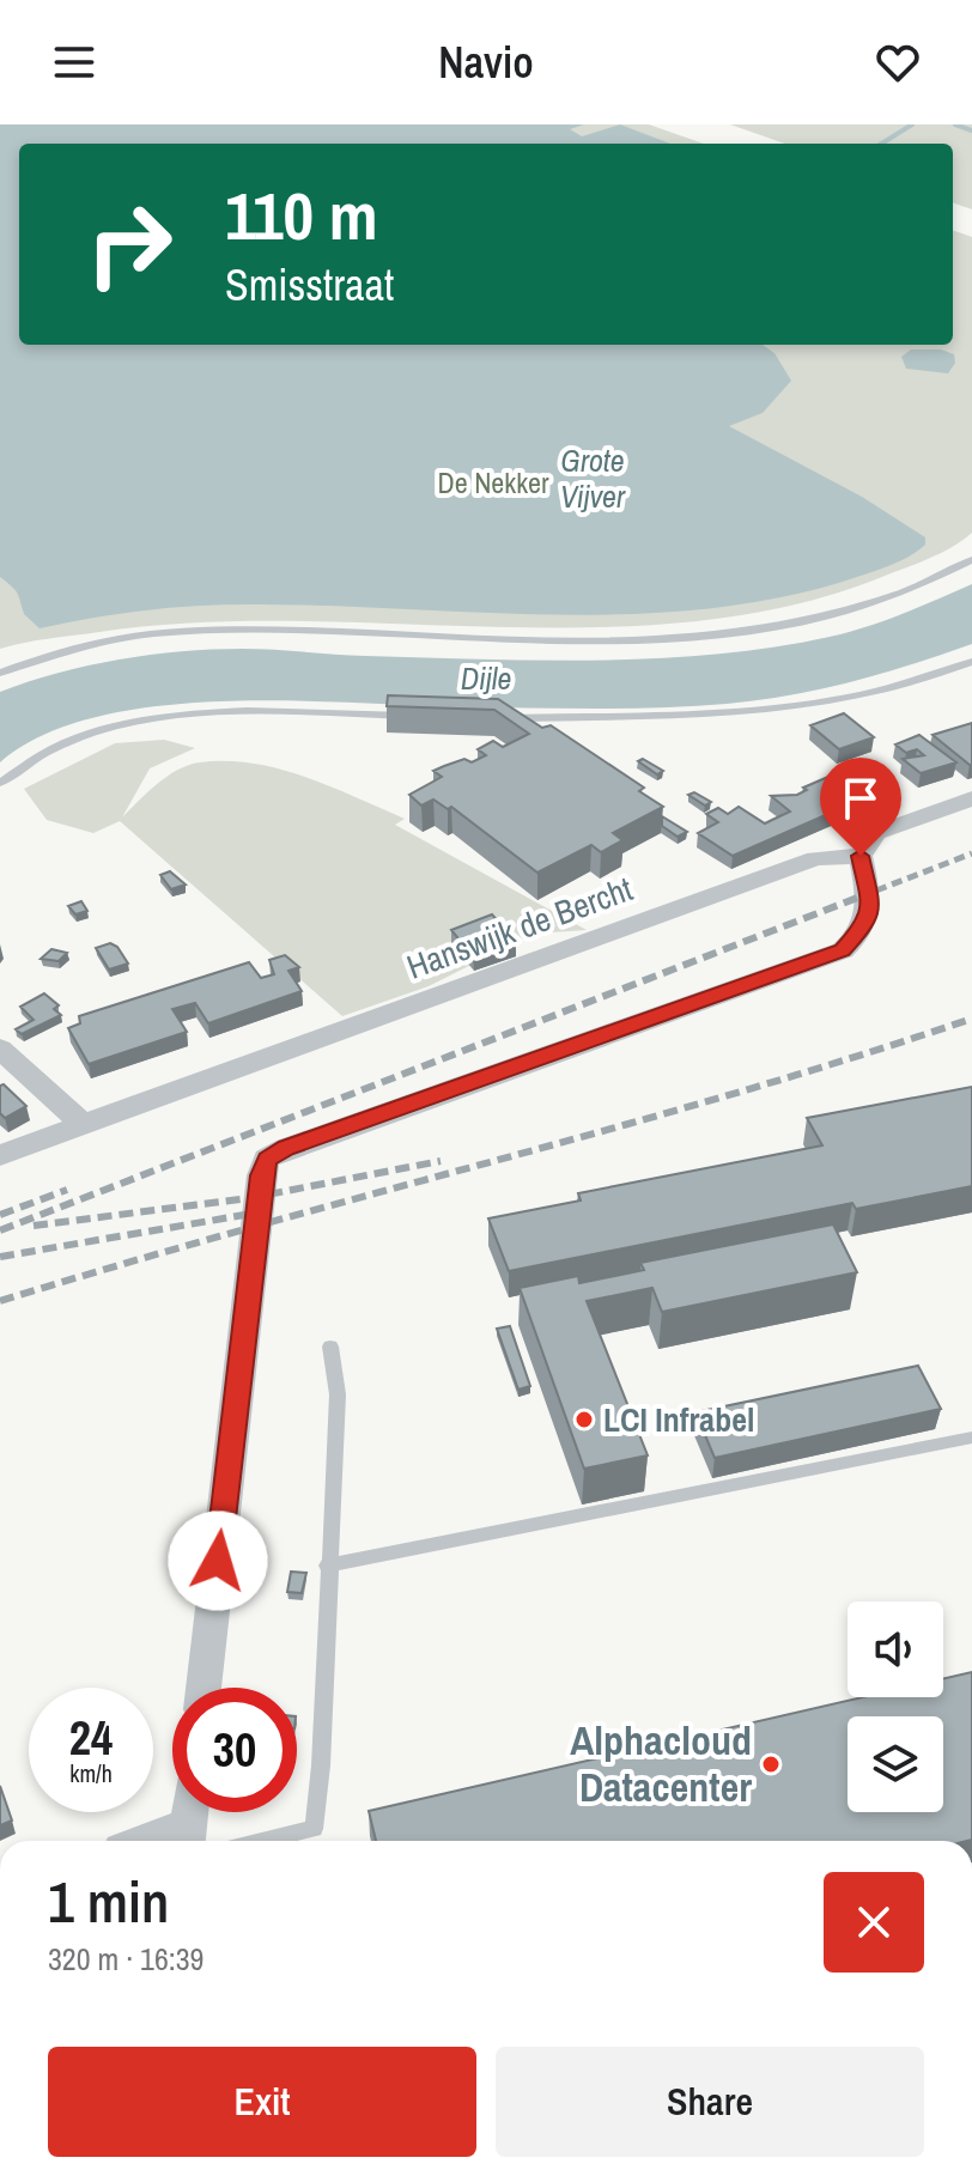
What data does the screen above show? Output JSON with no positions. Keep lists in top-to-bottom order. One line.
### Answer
{"streets":{"street":["Hanswijk de Bercht"]},"water":["Grote Vijver","Dijle"],"parks":["De Nekker"],"places":["LCI Infrabel","Alphacloud Datacenter"],"page":{"header":"Navio","turn":["110 m","Smisstraat"],"speed":"24 km/h","limit":"30","heading":["1 min","320 m · 16:39"],"buttons":["Exit","Share"]}}
